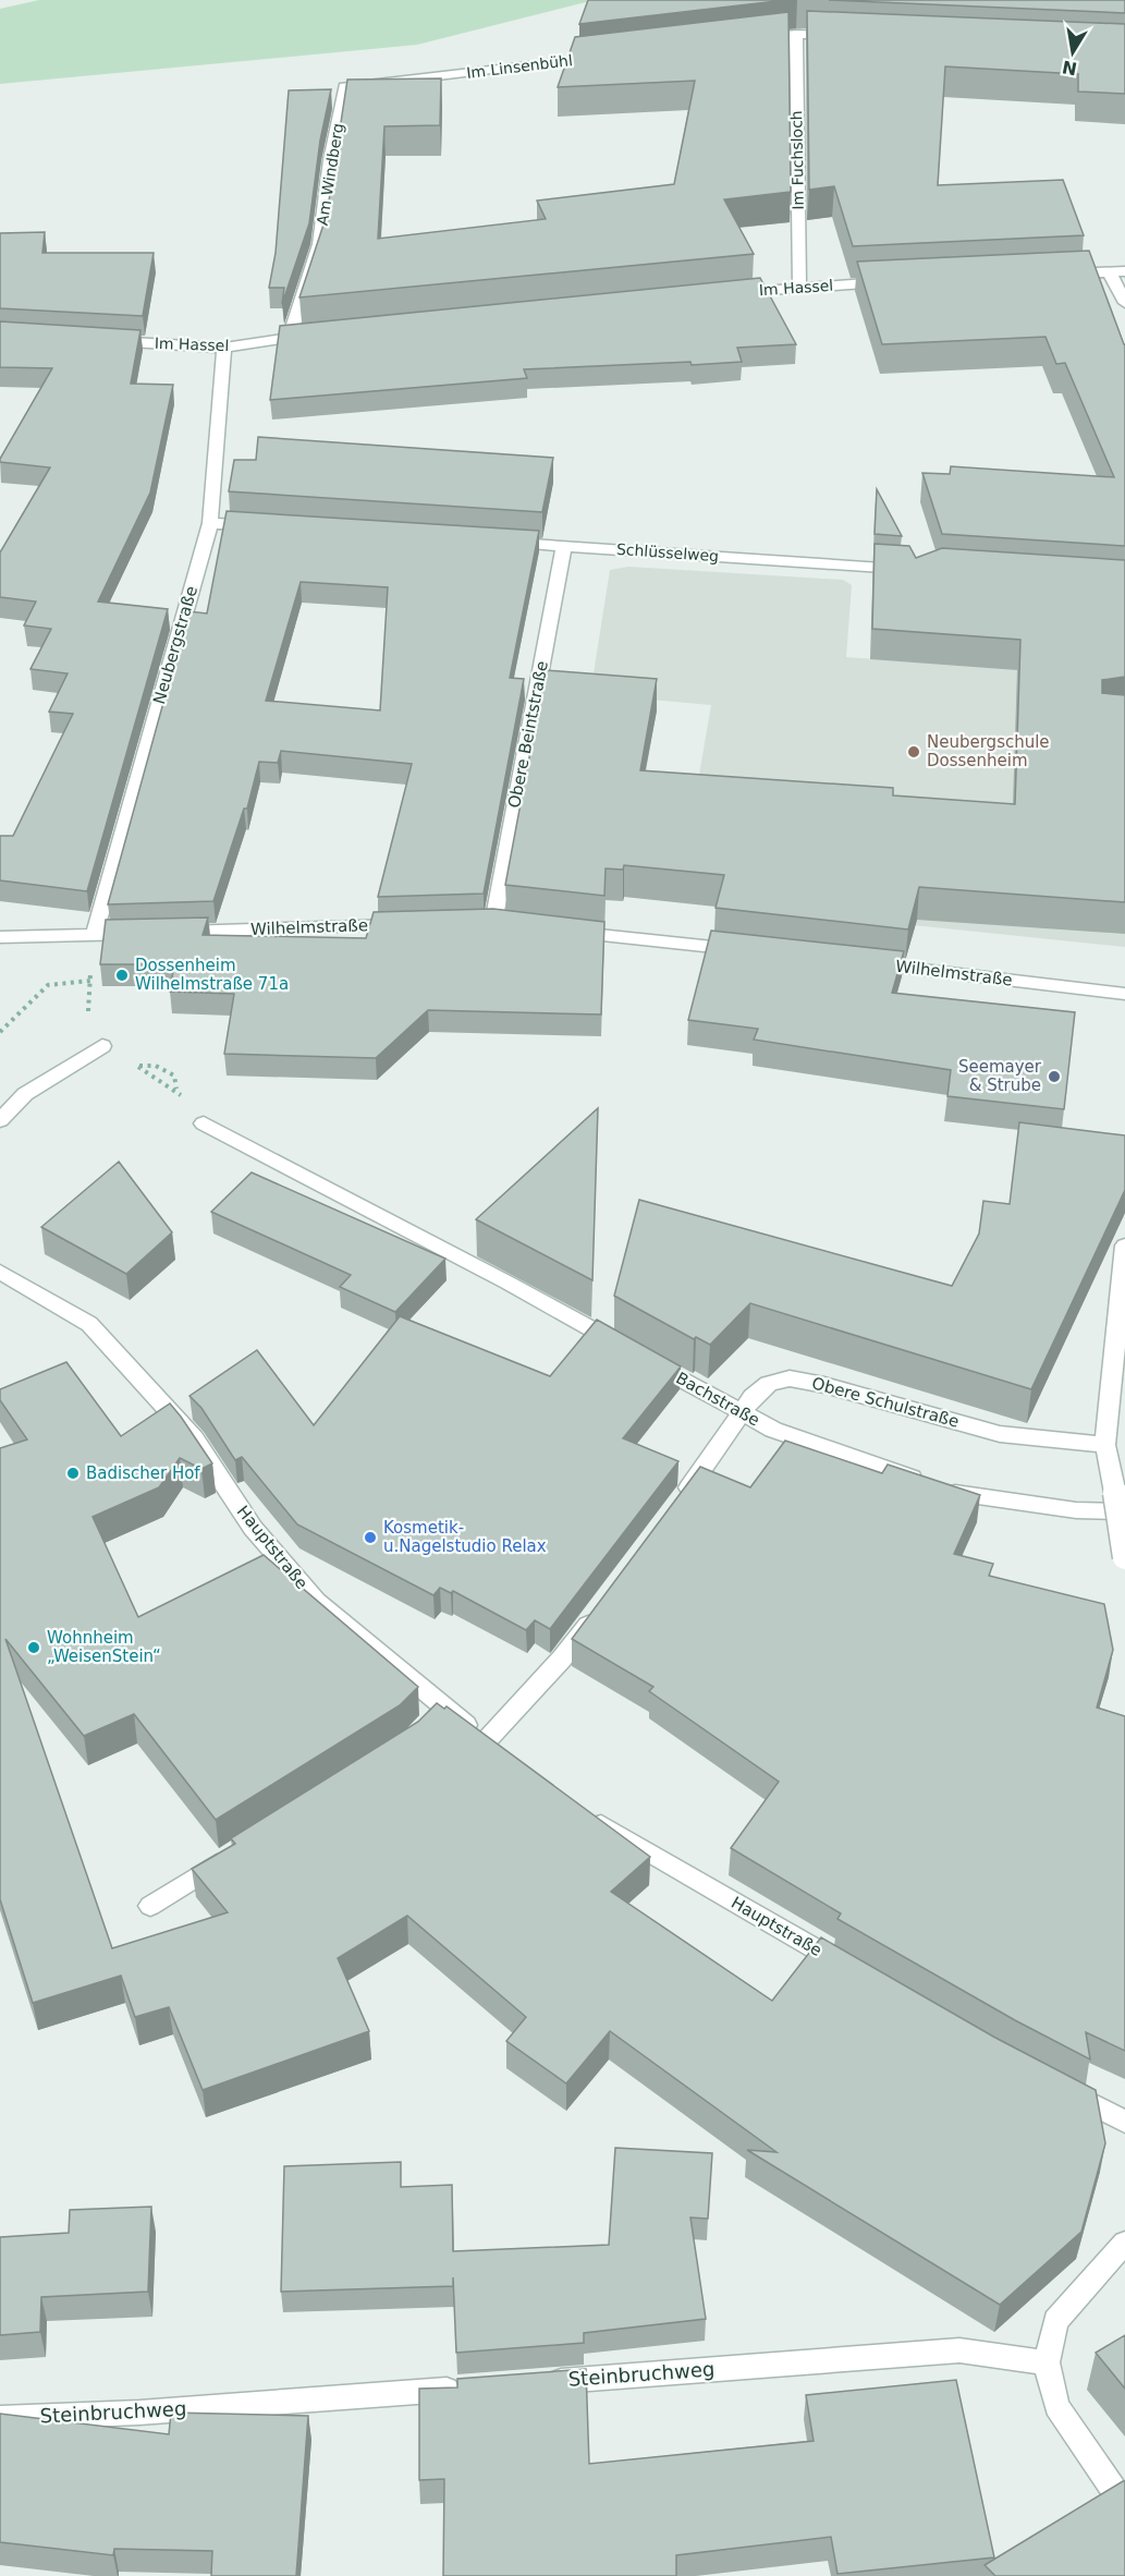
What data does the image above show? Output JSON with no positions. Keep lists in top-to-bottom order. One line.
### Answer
{"streets":{"street":["Im Linsenbühl","Im Fuchsloch","Am Windberg","Im Hassel","Schlüsselweg","Neubergstraße","Obere Beintstraße","Wilhelmstraße","Bachstraße","Obere Schulstraße","Hauptstraße","Steinbruchweg"]},"crossings":[["Im Linsenbühl","Am Windberg"],["Im Fuchsloch","Im Hassel"],["Am Windberg","Im Hassel"],["Im Hassel","Neubergstraße"],["Schlüsselweg","Obere Beintstraße"],["Bachstraße","Obere Schulstraße"]],"places":["Neubergschule Dossenheim","Dossenheim Wilhelmstraße 71a","Seemayer & Strube","Badischer Hof","Kosmetik- u.Nagelstudio Relax","Wohnheim „WeisenStein“"],"north":"bottom"}
